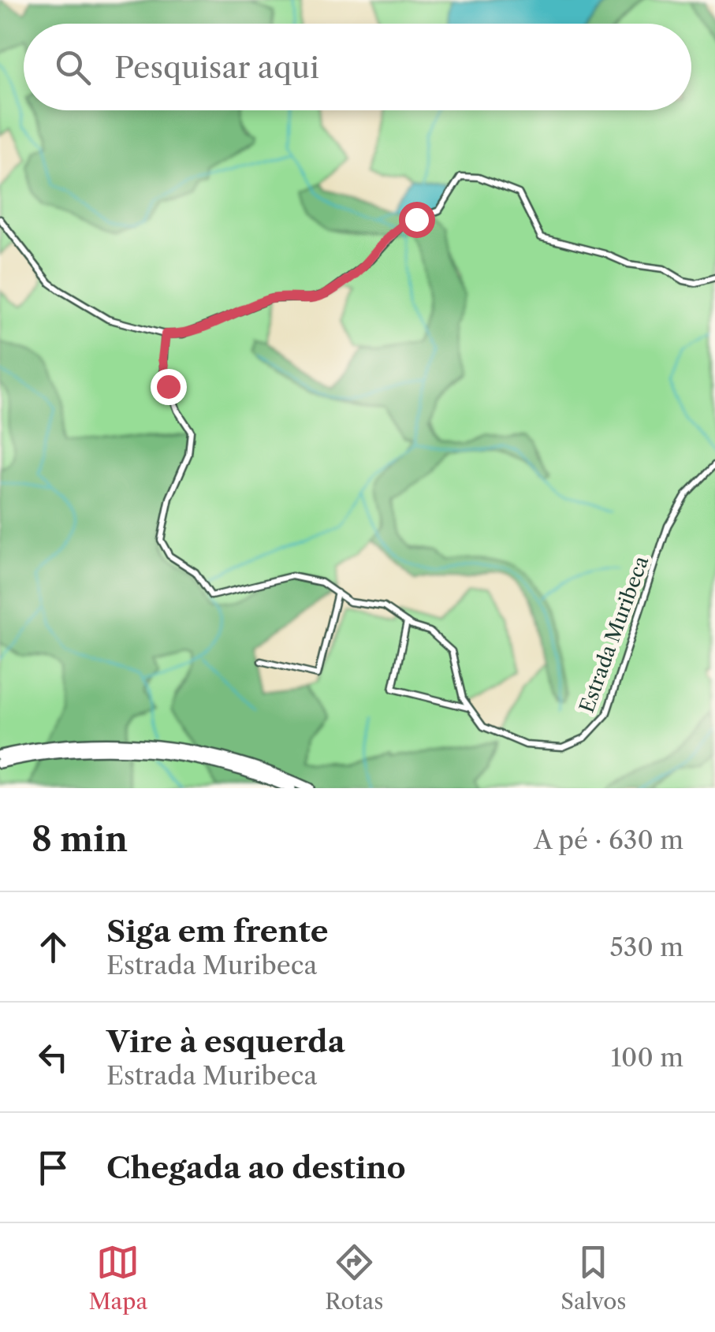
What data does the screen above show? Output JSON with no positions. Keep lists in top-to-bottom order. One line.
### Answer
{"streets":{"street":["Estrada Muribeca"]},"page":{"search":"Pesquisar aqui","heading":["8 min","A pé · 630 m"],"list":[["Siga em frente","Estrada Muribeca","530 m"],["Vire à esquerda","Estrada Muribeca","100 m"],"Chegada ao destino"],"nav":["Mapa","Rotas","Salvos"]}}
